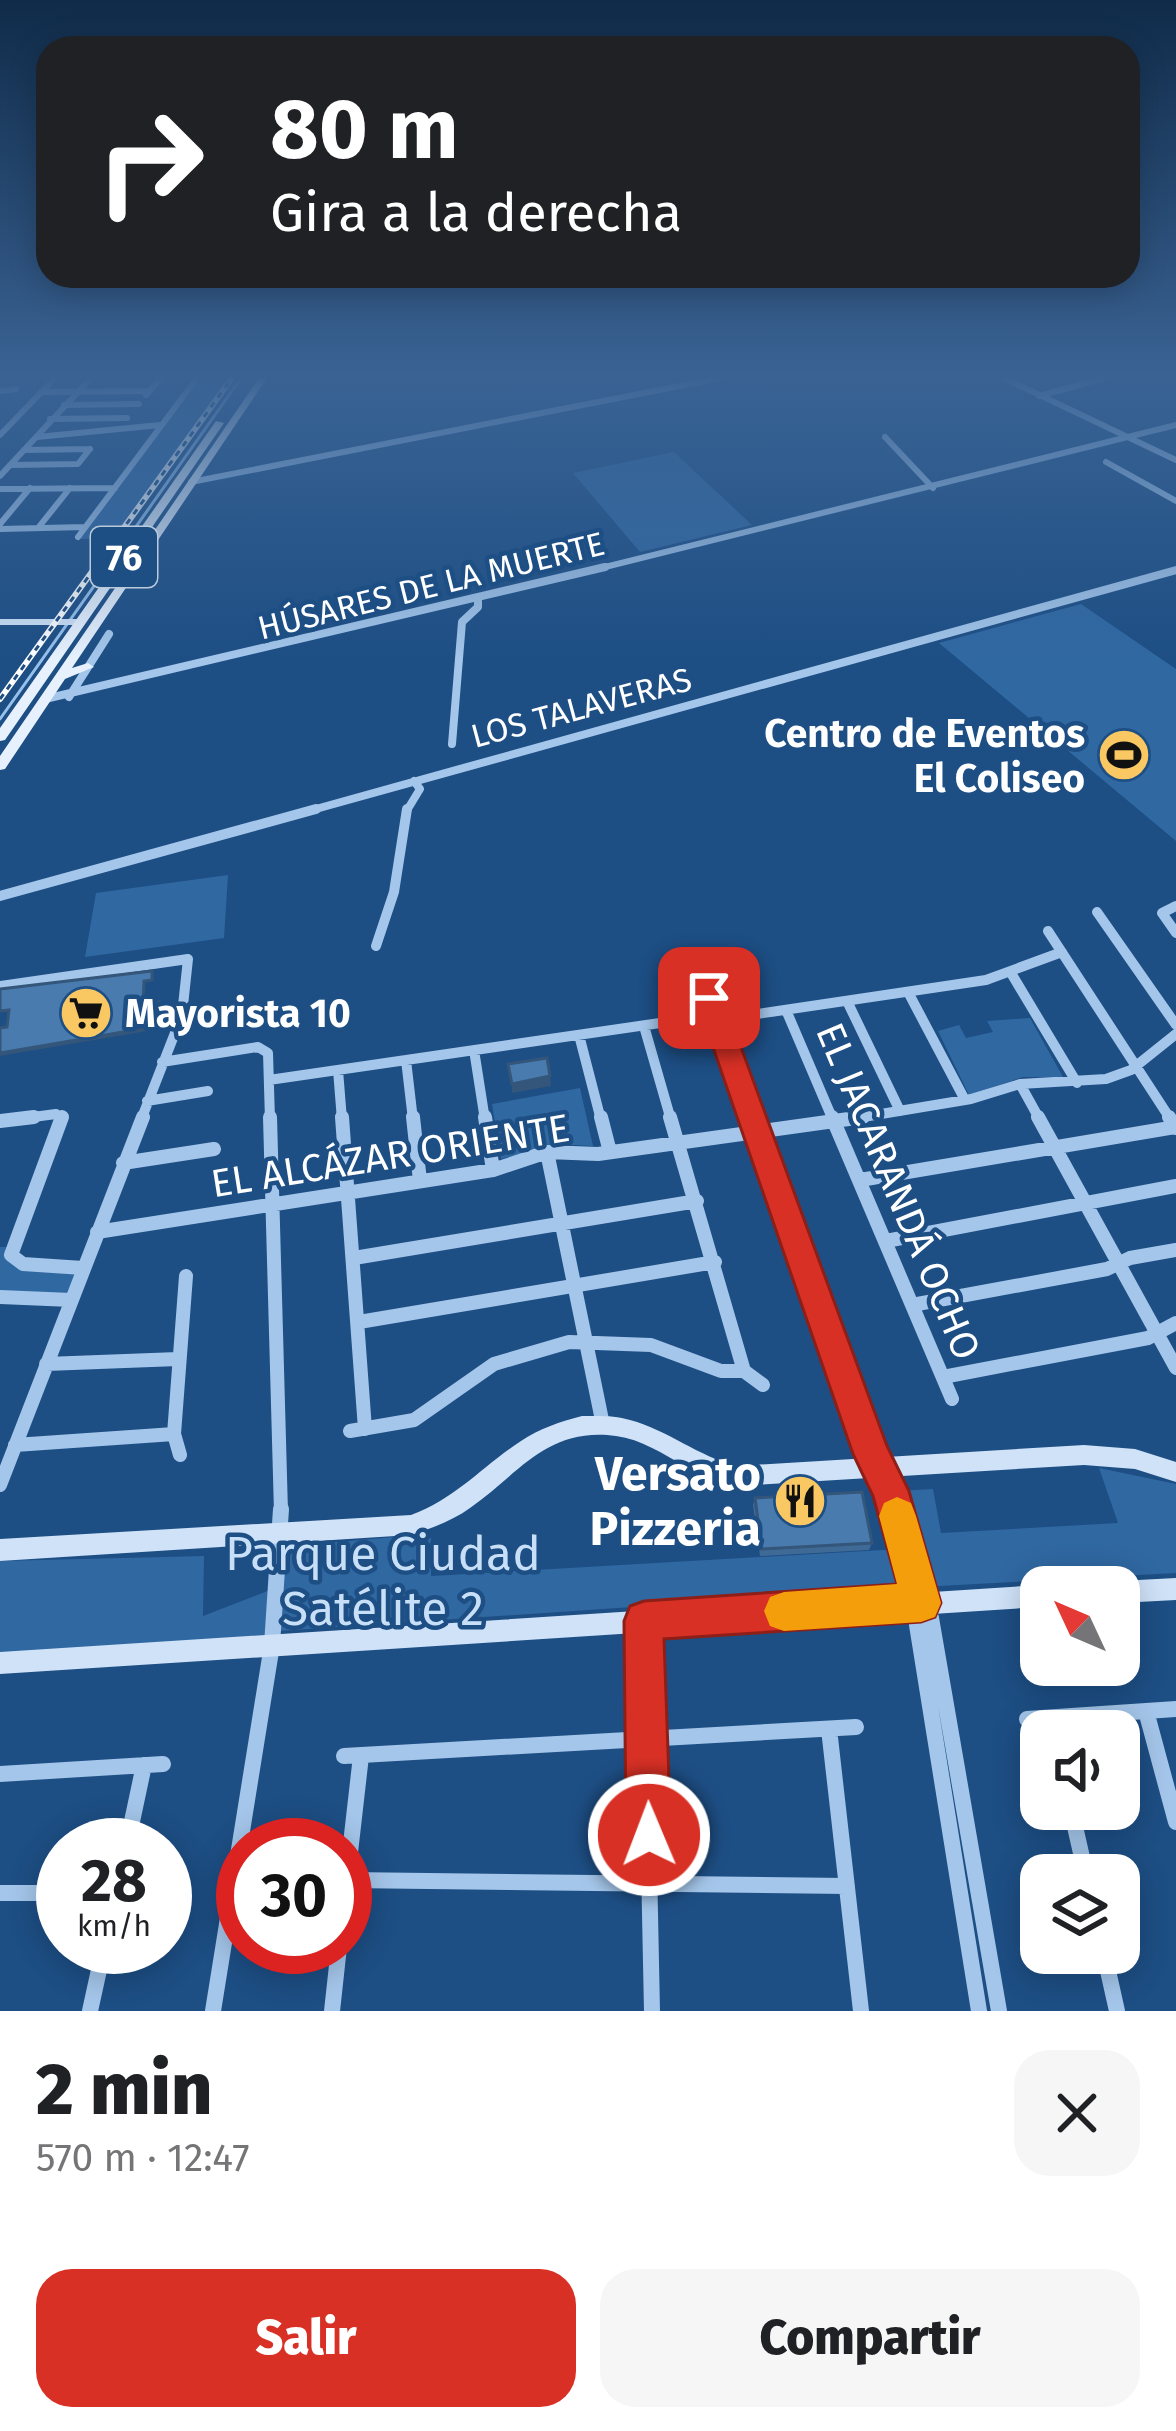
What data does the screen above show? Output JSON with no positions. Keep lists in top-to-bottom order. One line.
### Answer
{"streets":{"main road":["76"],"street":["HÚSARES DE LA MUERTE","LOS TALAVERAS","EL ALCÁZAR ORIENTE","EL JACARANDÁ OCHO"]},"crossings":[["76","HÚSARES DE LA MUERTE"],["EL ALCÁZAR ORIENTE","EL JACARANDÁ OCHO"]],"parks":["Parque Ciudad Satélite 2"],"places":{"sports":["Centro de Eventos El Coliseo"],"supermarket":["Mayorista 10"],"restaurant":["Versato Pizzeria"]},"north":"top left","page":{"turn":["80 m","Gira a la derecha"],"speed":"28 km/h","limit":"30","heading":["2 min","570 m · 12:47"],"buttons":["Salir","Compartir"]}}
